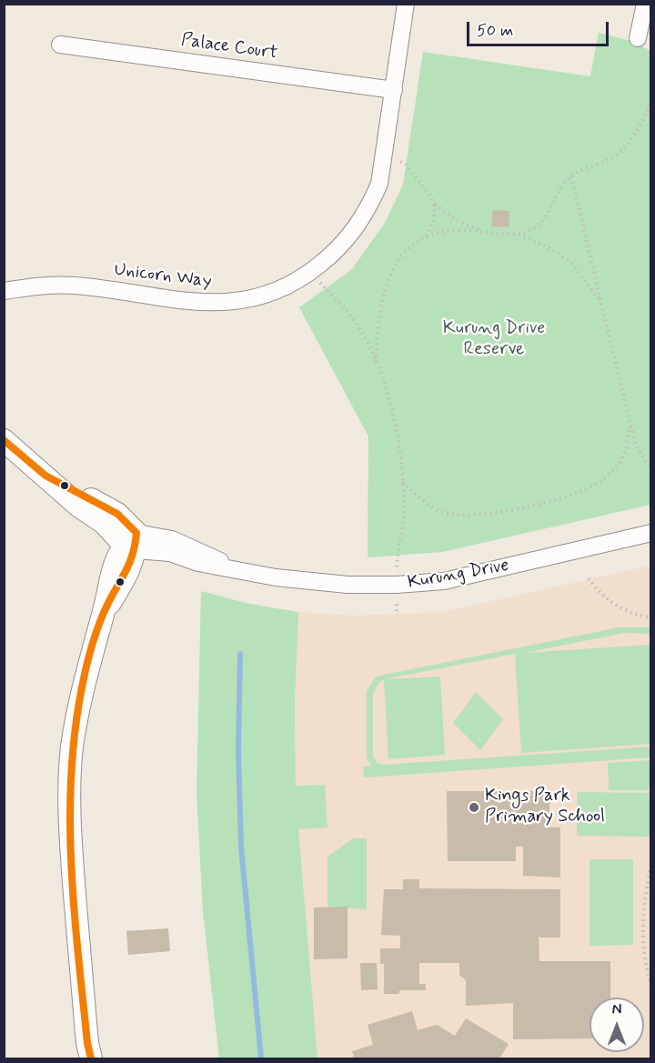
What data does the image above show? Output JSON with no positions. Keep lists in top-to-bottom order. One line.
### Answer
{"streets":{"street":["Palace Court","Unicorn Way","Kurung Drive"]},"crossings":[["Palace Court","Unicorn Way"]],"parks":["Kurung Drive Reserve"],"places":["Kings Park Primary School"],"scale_bar":"50 m","north":"top"}
